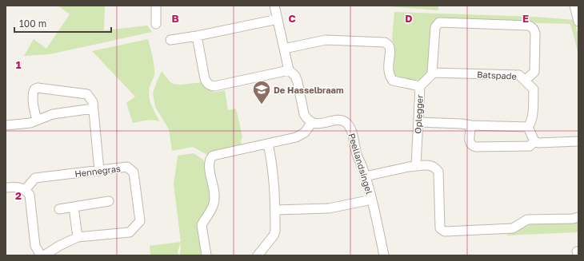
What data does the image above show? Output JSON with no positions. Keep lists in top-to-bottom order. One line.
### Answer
{"streets":{"street":["Batspade","Oplegger","Peellandsingel","Hennegras"]},"places":{"school or university":["De Hasselbraam"]},"scale_bar":"100 m","grid":{"columns":["B","C","D","E"],"rows":["1","2"]}}
